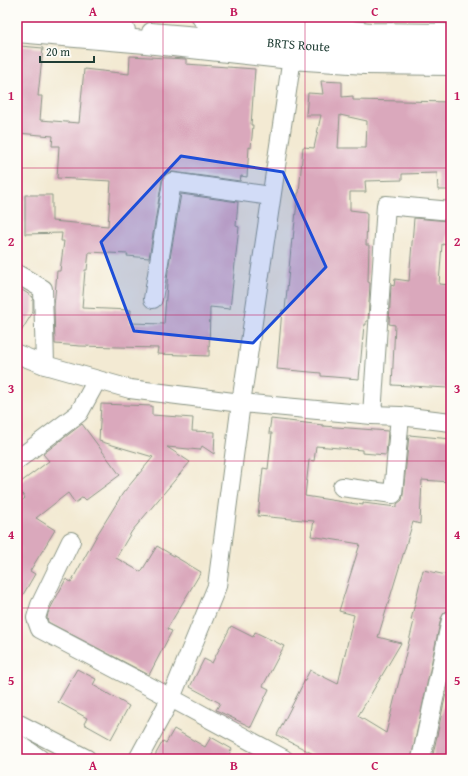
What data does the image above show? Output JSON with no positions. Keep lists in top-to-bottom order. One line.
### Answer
{"streets":{"street":["BRTS Route"]},"scale_bar":"20 m","grid":{"columns":["A","B","C"],"rows":["1","2","3","4","5"]}}
